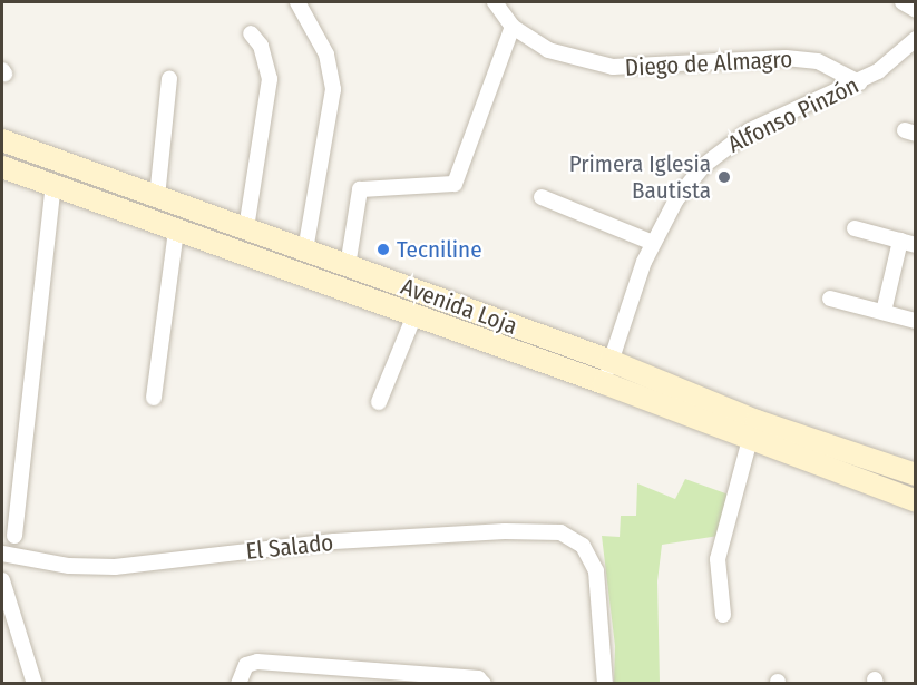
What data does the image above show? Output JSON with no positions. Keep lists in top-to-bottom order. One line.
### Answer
{"streets":{"main road":["Avenida Loja"],"street":["Diego de Almagro","Alfonso Pinzón","El Salado"]},"crossings":[["Diego de Almagro","Alfonso Pinzón"],["Alfonso Pinzón","Avenida Loja"]],"places":["Primera Iglesia Bautista","Tecniline"]}
